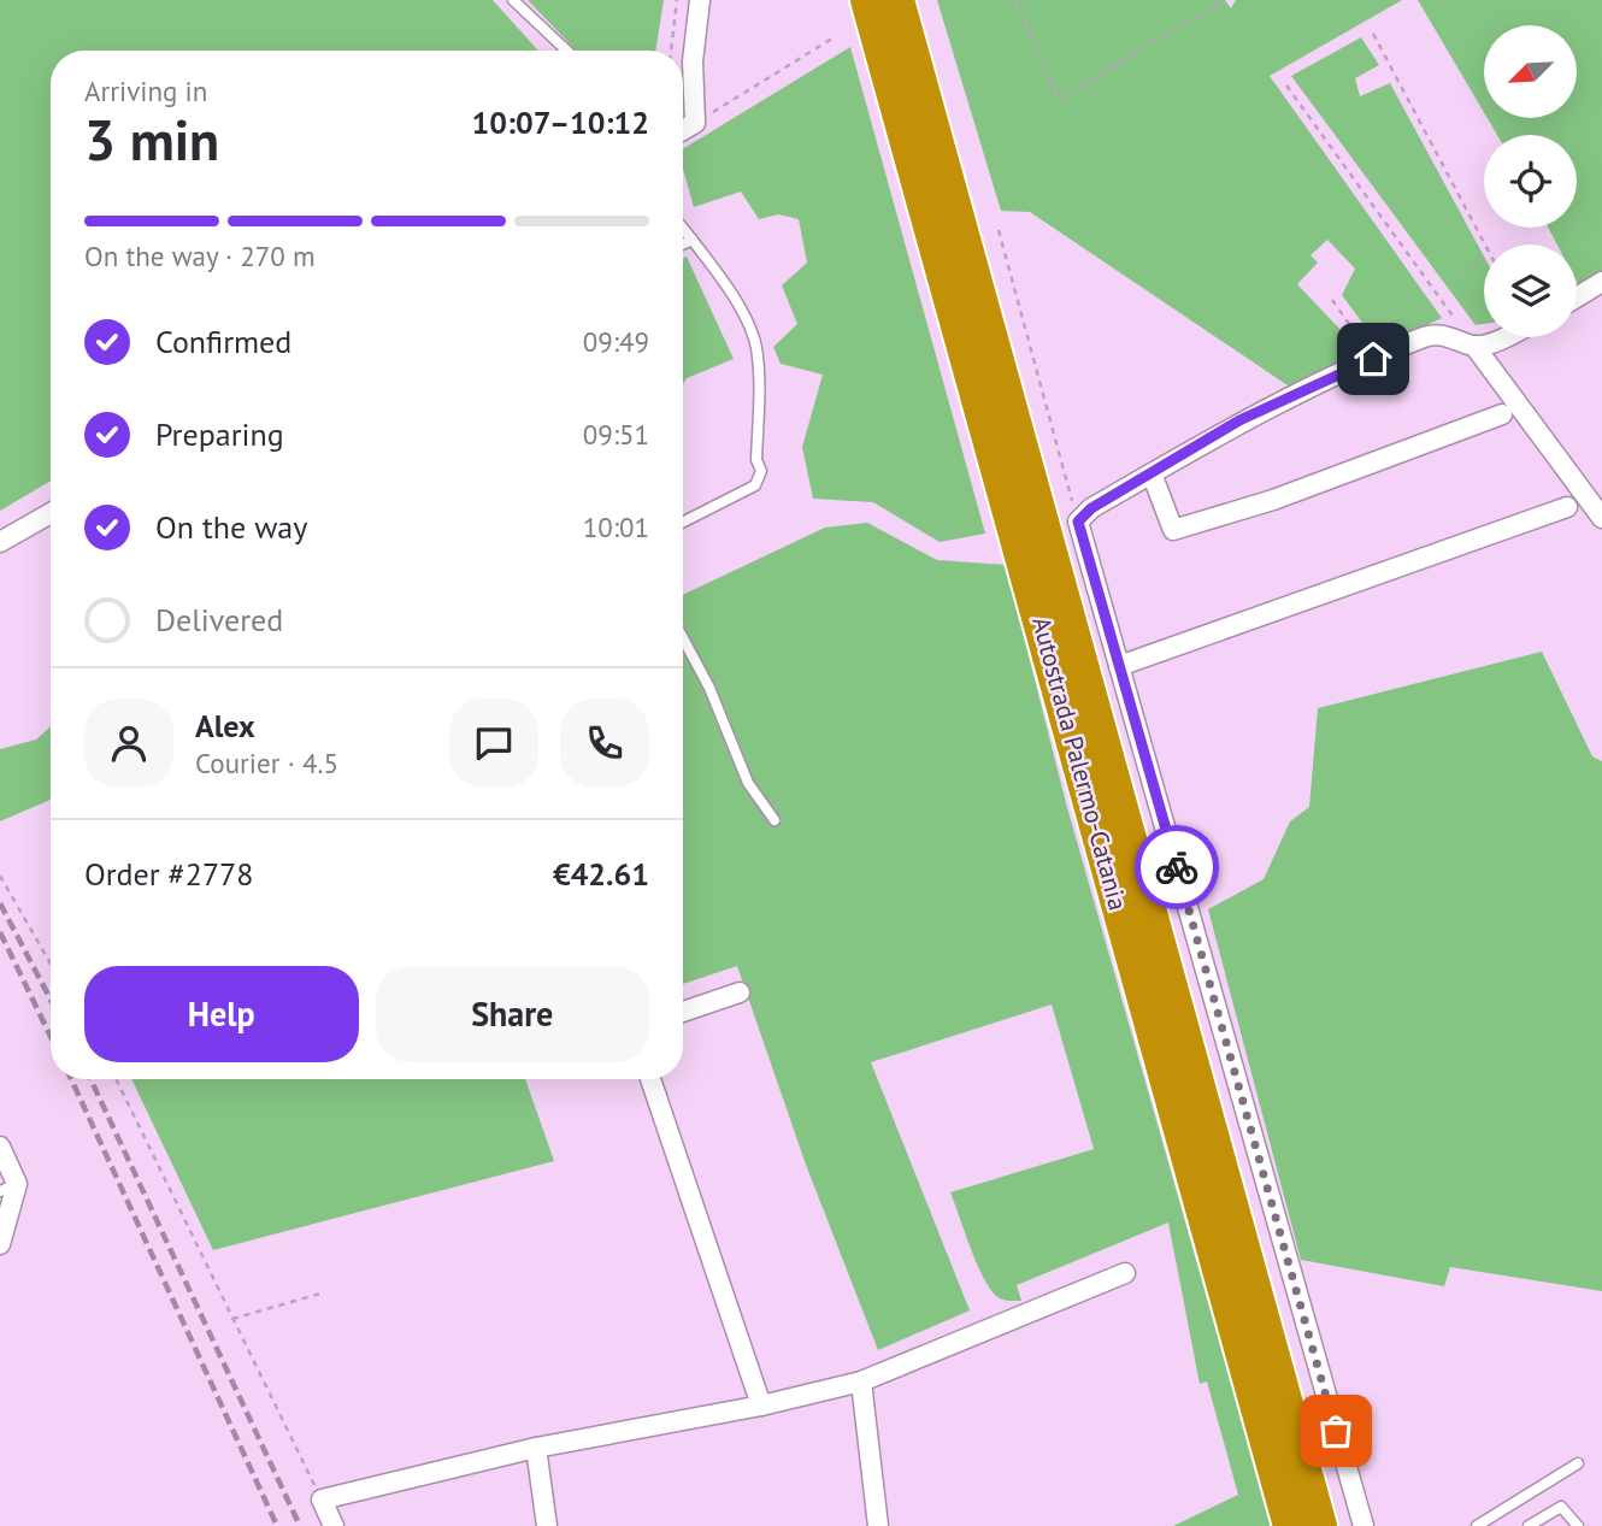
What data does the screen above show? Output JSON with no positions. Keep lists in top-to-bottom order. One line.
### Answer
{"streets":{"highway":["Autostrada Palermo-Catania"]},"north":"bottom left","page":{"heading":["3 min","Arriving in","10:07–10:12"],"panel":["Alex","Courier · 4.5","Order #2778","€42.61"],"bar":"On the way · 270 m","list":[["Confirmed","09:49"],["Preparing","09:51"],["On the way","10:01"],"Delivered"],"buttons":["Help","Share"]}}
